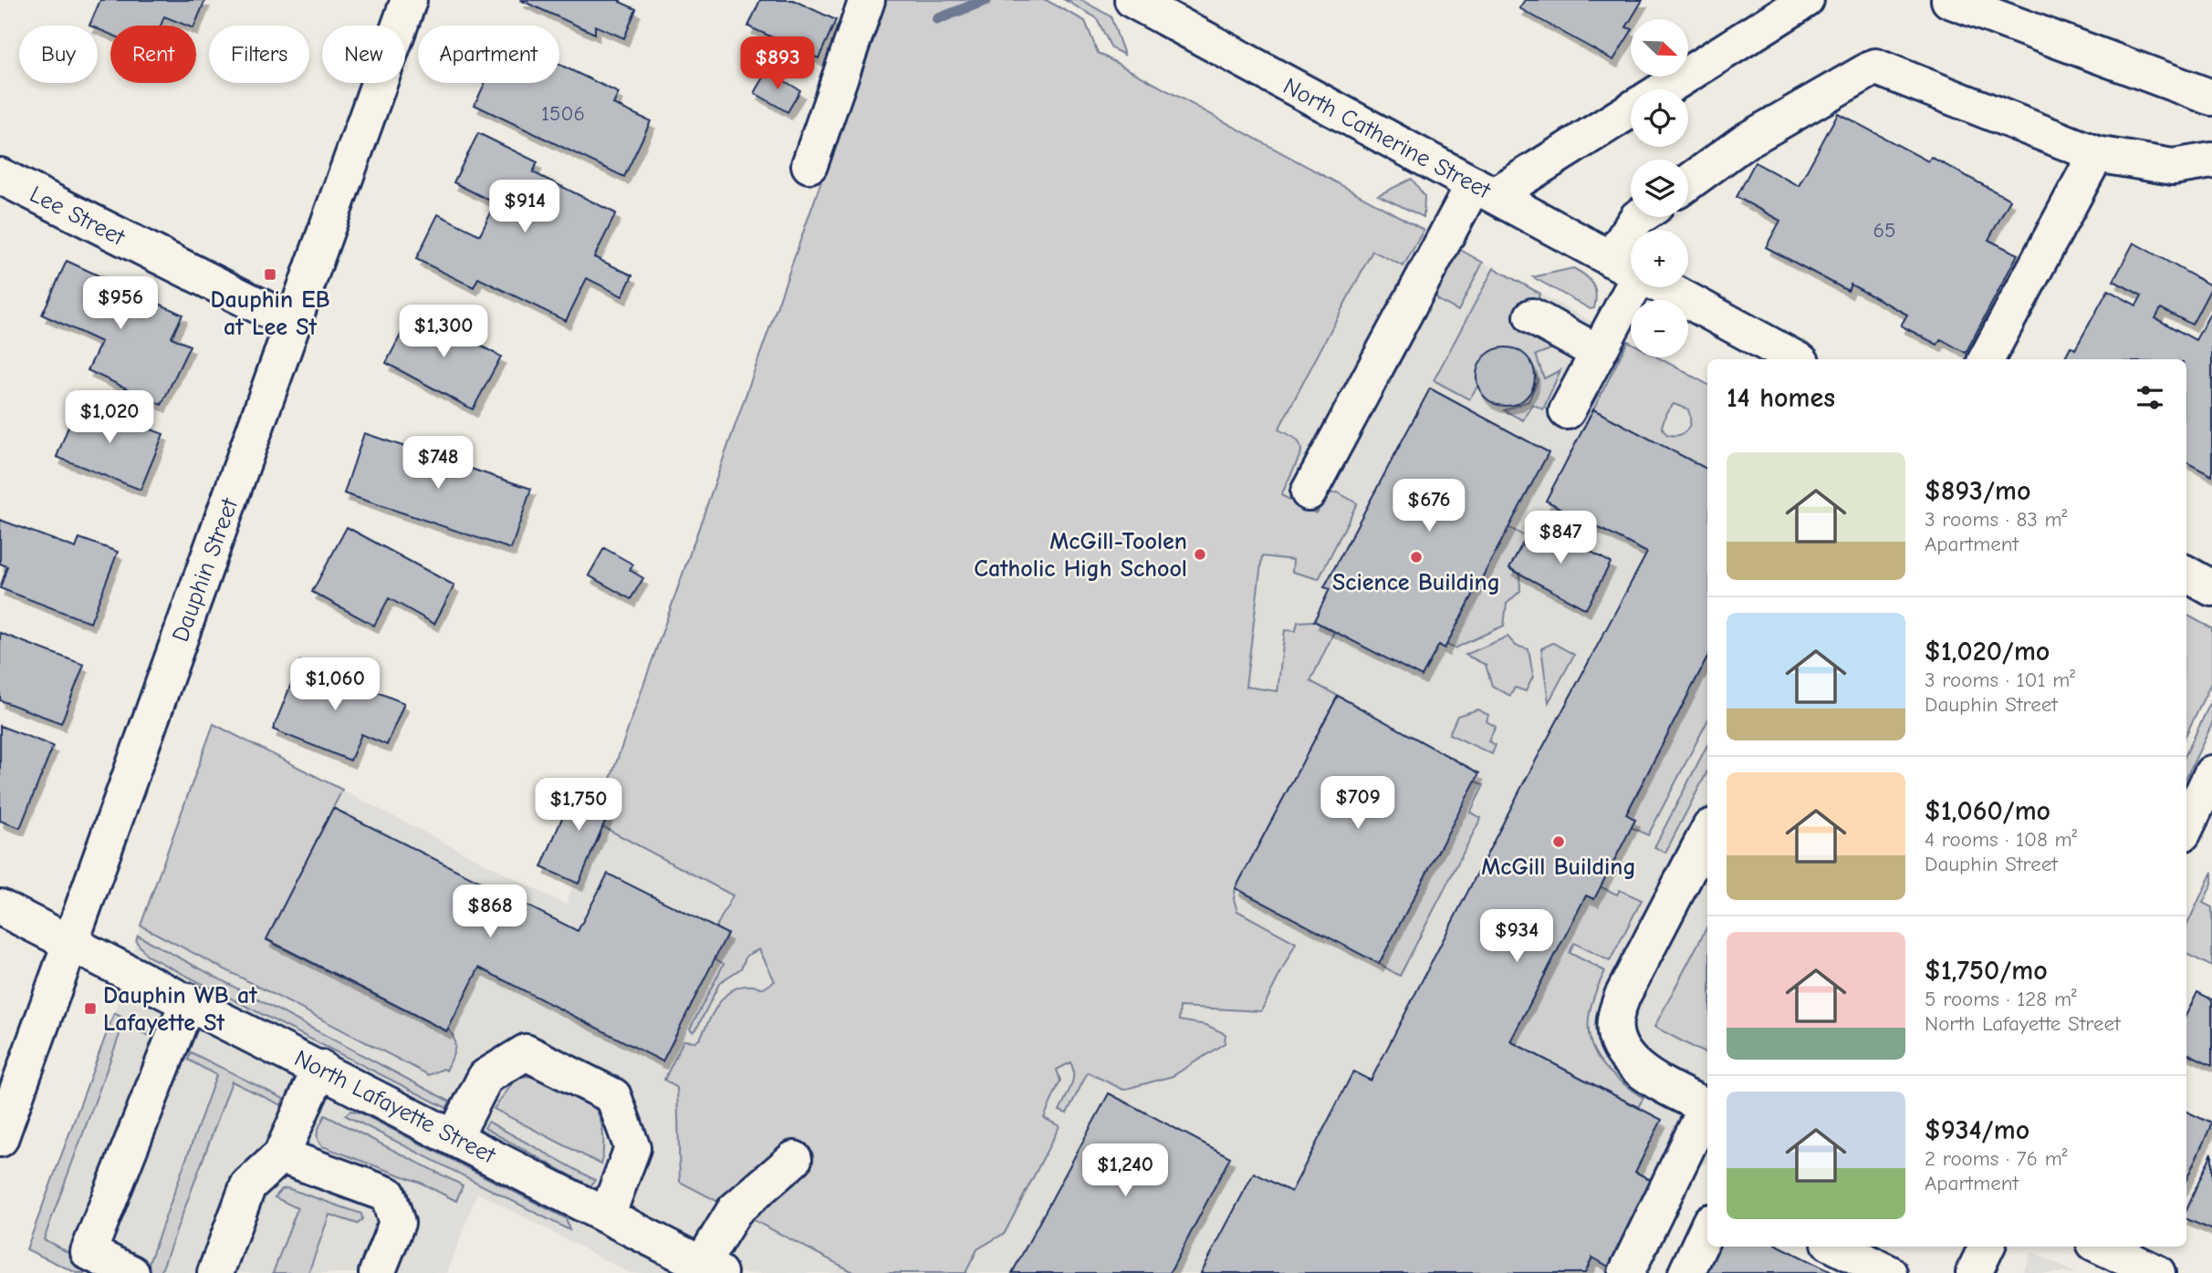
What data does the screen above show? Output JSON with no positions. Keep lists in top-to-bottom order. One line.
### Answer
{"streets":{"street":["North Catherine Street","Lee Street","Dauphin Street","North Lafayette Street"]},"crossings":[["Lee Street","Dauphin Street"],["Dauphin Street","North Lafayette Street"]],"places":{"transit":["Dauphin EB at Lee St","Dauphin WB at Lafayette St"],"other":["McGill-Toolen Catholic High School","Science Building","McGill Building"]},"house_numbers":["1506","65"],"north":"bottom right","page":{"map_buttons":["+","−"],"chip":["Buy","Rent","Filters","New","Apartment"],"price":["$893","$914","$956","$1,300","$1,020","$748","$676","$847","$1,060","$709","$1,750","$868","$934","$1,240"],"heading":"14 homes","list":[{"name":"$893/mo","note":"3 rooms · 83 m² · Apartment"},{"name":"$1,020/mo","note":"3 rooms · 101 m² · Dauphin Street"},{"name":"$1,060/mo","note":"4 rooms · 108 m² · Dauphin Street"},{"name":"$1,750/mo","note":"5 rooms · 128 m² · North Lafayette Street"},{"name":"$934/mo","note":"2 rooms · 76 m² · Apartment"}]}}
